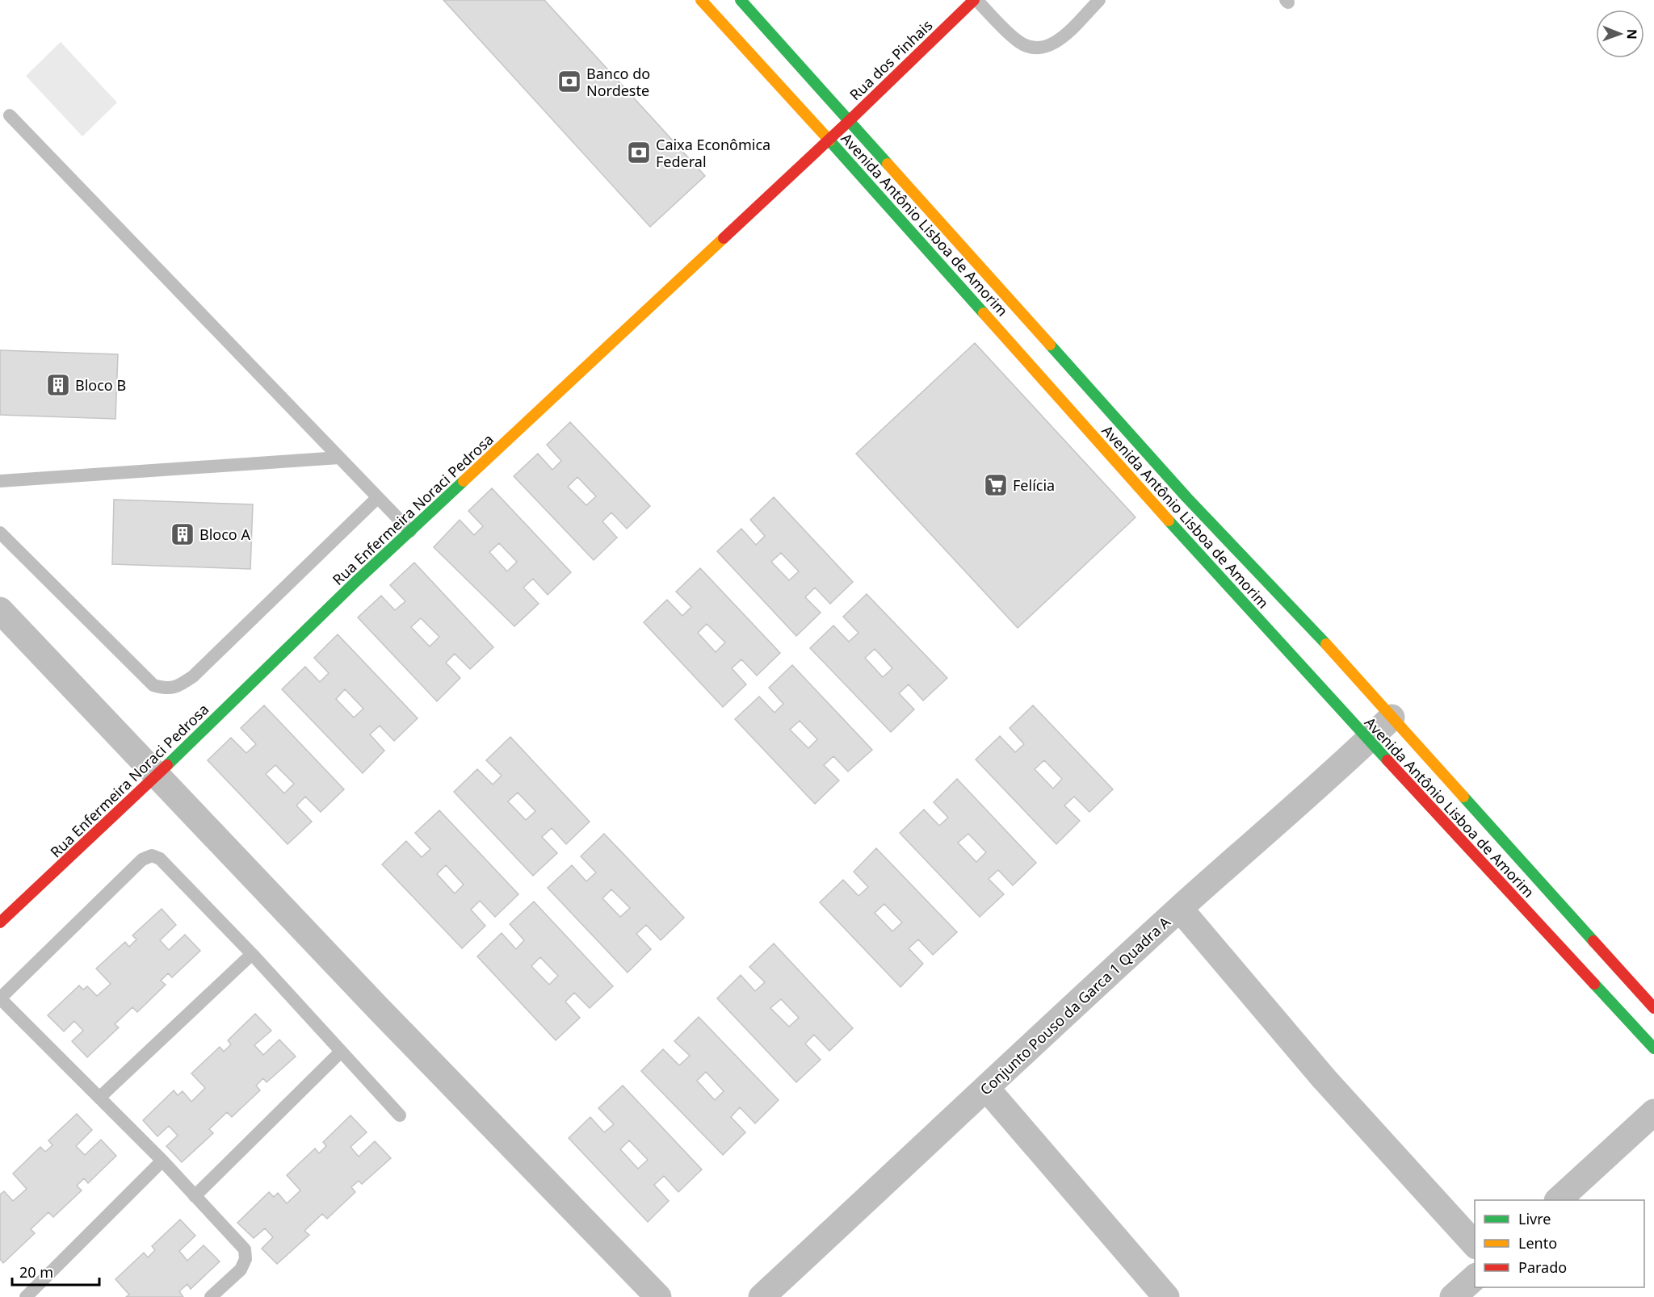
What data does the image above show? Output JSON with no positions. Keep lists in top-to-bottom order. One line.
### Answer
{"streets":{"main road":["Rua dos Pinhais","Avenida Antônio Lisboa de Amorim","Rua Enfermeira Noraci Pedrosa"],"street":["Conjunto Pouso da Garca 1 Quadra A"]},"crossings":[["Rua dos Pinhais","Avenida Antônio Lisboa de Amorim"],["Rua dos Pinhais","Rua Enfermeira Noraci Pedrosa"],["Avenida Antônio Lisboa de Amorim","Rua Enfermeira Noraci Pedrosa"],["Avenida Antônio Lisboa de Amorim","Conjunto Pouso da Garca 1 Quadra A"]],"places":{"bank":["Banco do Nordeste","Caixa Econômica Federal"],"building":["Bloco B","Bloco A"],"supermarket":["Felícia"]},"legend":["Livre","Lento","Parado"],"scale_bar":"20 m","north":"right"}
